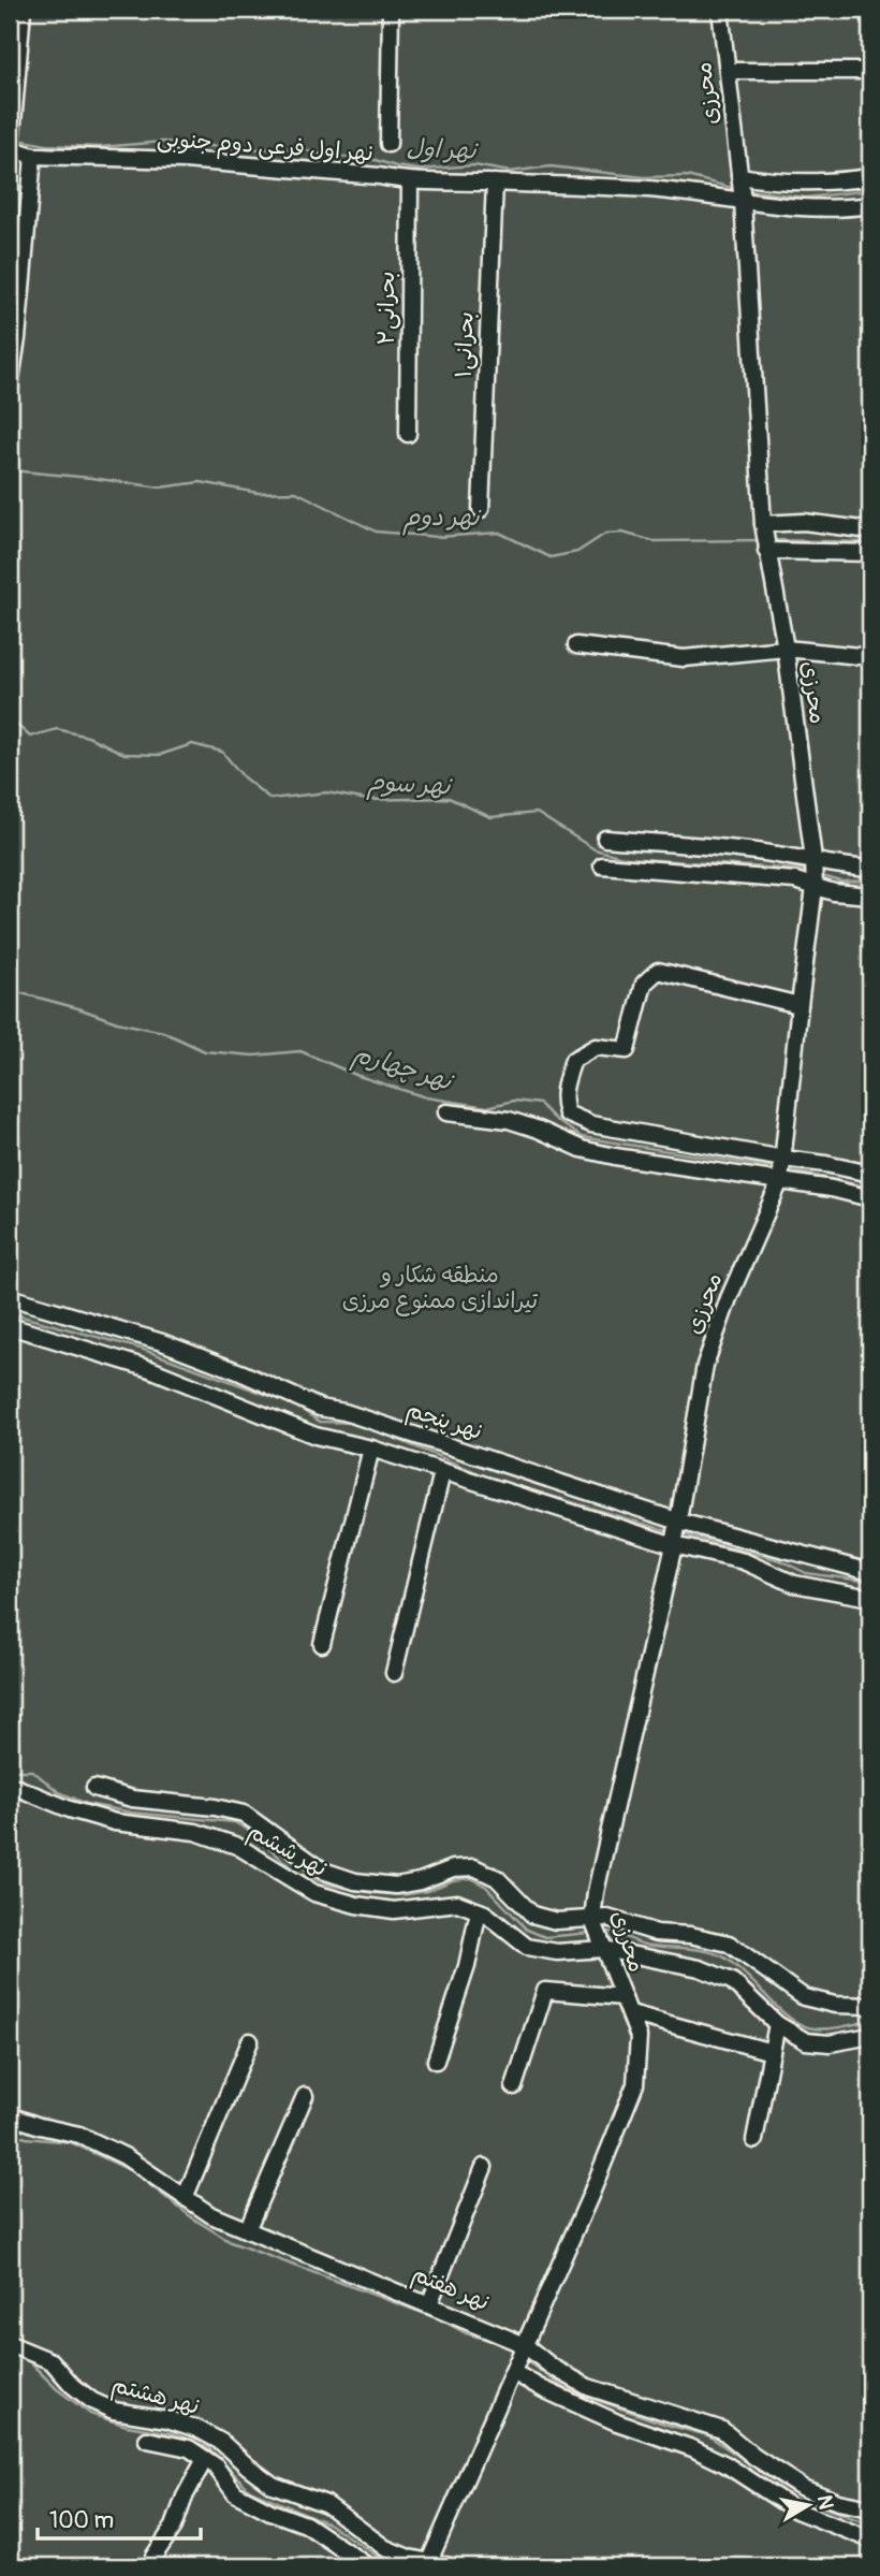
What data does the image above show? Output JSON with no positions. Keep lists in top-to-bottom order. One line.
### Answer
{"streets":{"street":["محرزی","نهر اول فرعی دوم جنوبی","بحرانی۲","بحرانی۱","نهر پنجم","نهر ششم","نهر هفتم","نهر هشتم"]},"crossings":[["محرزی","نهر اول فرعی دوم جنوبی"],["محرزی","نهر پنجم"],["محرزی","نهر ششم"],["محرزی","نهر هفتم"],["محرزی","نهر هشتم"],["نهر اول فرعی دوم جنوبی","بحرانی۲"],["نهر اول فرعی دوم جنوبی","بحرانی۱"]],"water":["نهر اول","نهر دوم","نهر سوم","نهر چهارم"],"parks":["منطقه شکار و تیراندازی ممنوع مرزی"],"scale_bar":"100 m","north":"right"}
